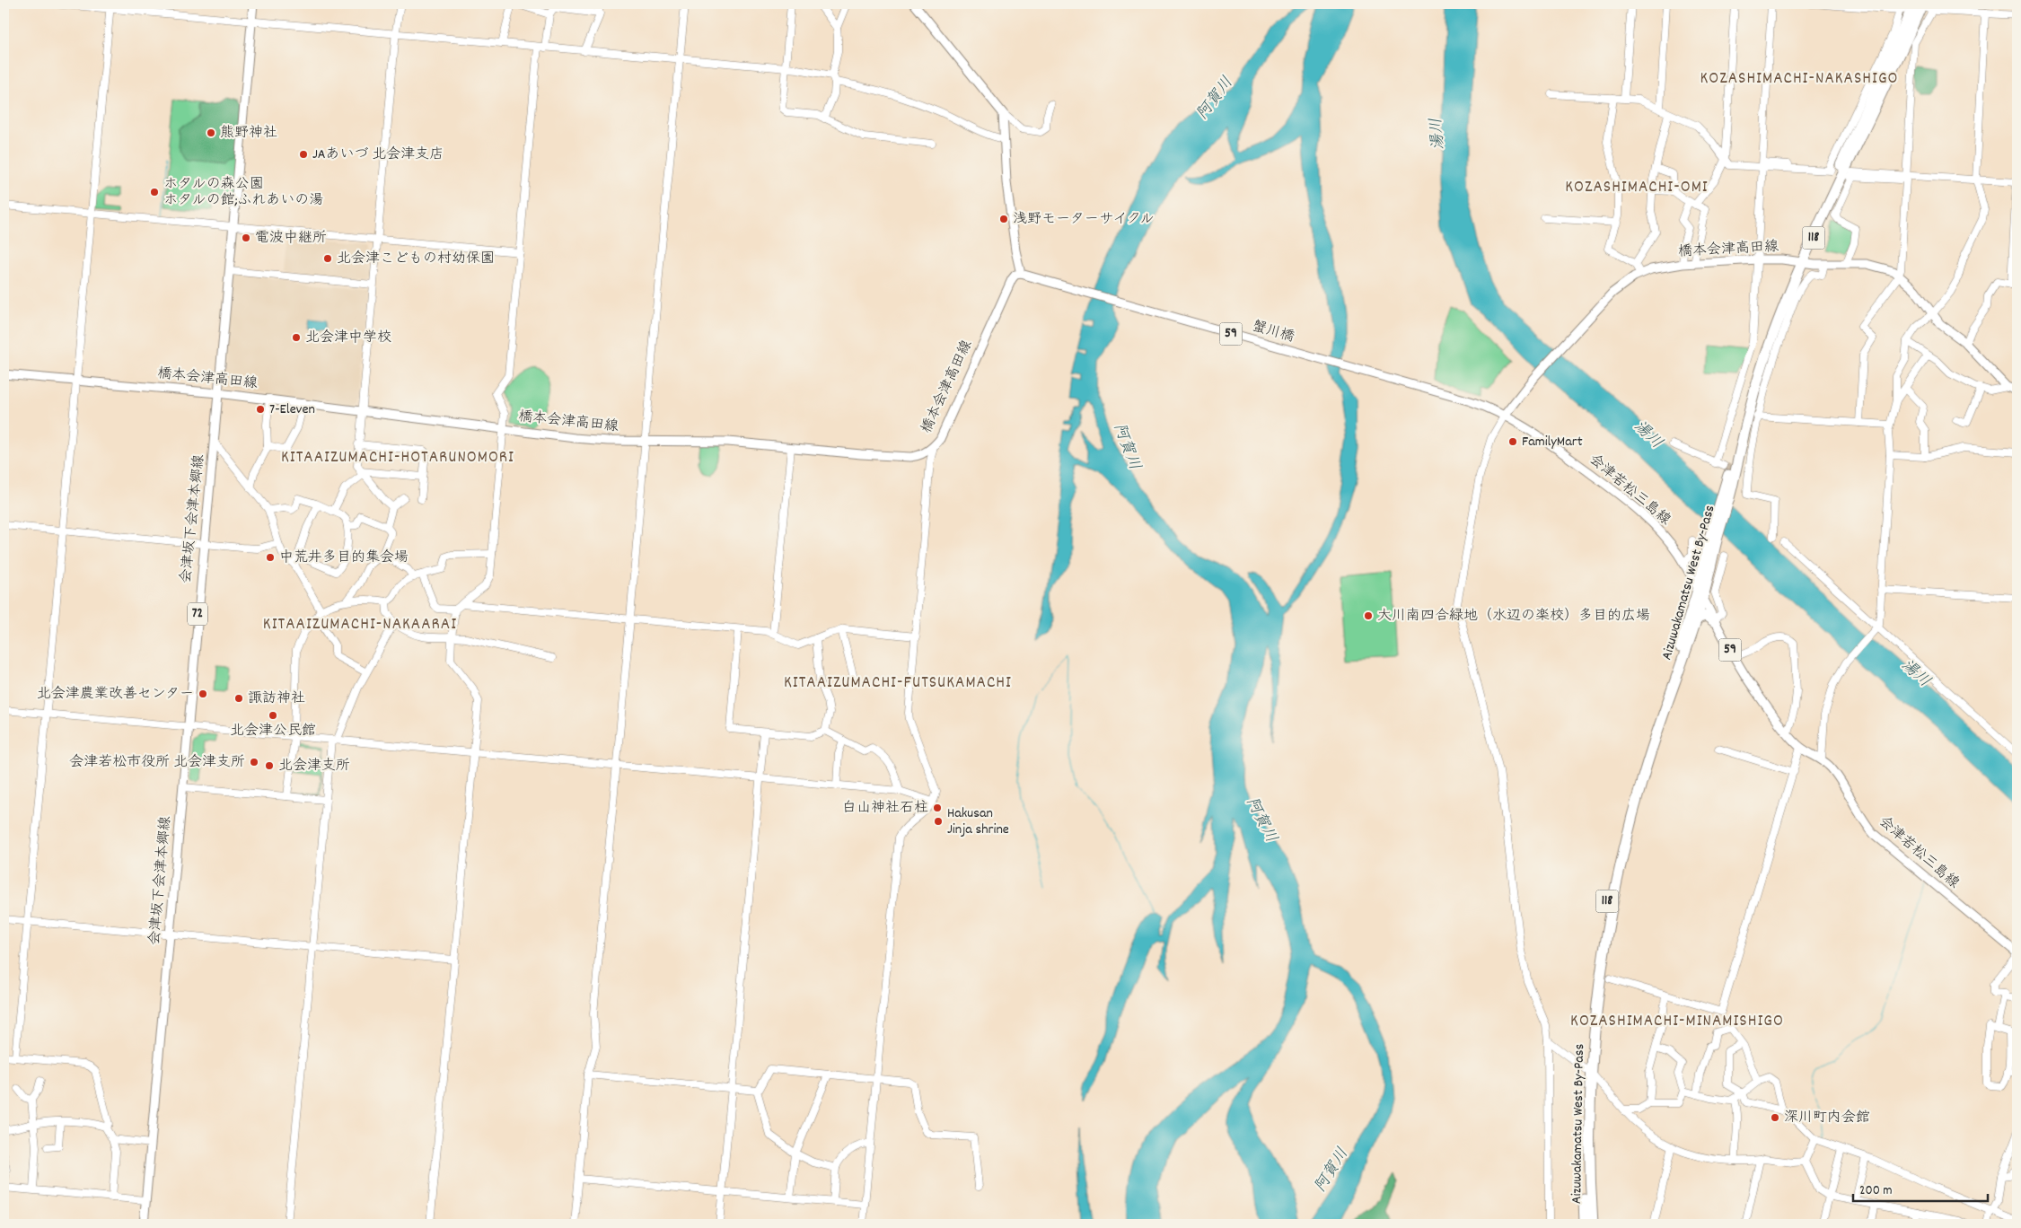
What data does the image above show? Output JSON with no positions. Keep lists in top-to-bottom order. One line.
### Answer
{"streets":{"highway":["118","Aizuwakamatsu West By-Pass"],"main road":["橋本会津高田線","蟹川橋","59","会津若松三島線","会津坂下会津本郷線","72"]},"crossings":[["橋本会津高田線","蟹川橋"],["橋本会津高田線","会津若松三島線"],["橋本会津高田線","会津坂下会津本郷線"],["橋本会津高田線","Aizuwakamatsu West By-Pass"],["蟹川橋","会津若松三島線"],["会津若松三島線","Aizuwakamatsu West By-Pass"]],"districts":["KOZASHIMACHI-NAKASHIGO","KOZASHIMACHI-OMI","KITAAIZUMACHI-HOTARUNOMORI","KITAAIZUMACHI-NAKAARAI","KITAAIZUMACHI-FUTSUKAMACHI","KOZASHIMACHI-MINAMISHIGO"],"water":["阿賀川","湯川"],"places":["熊野神社","JAあいづ 北会津支店","ホタルの森公園 ホタルの館;ふれあいの湯","浅野モーターサイクル","電波中継所","北会津こどもの村幼保園","北会津中学校","7-Eleven","FamilyMart","中荒井多目的集会場","大川南四合緑地（水辺の楽校）多目的広場","北会津農業改善センター","諏訪神社","北会津公民館","会津若松市役所 北会津支所","北会津支所","白山神社石柱","Hakusan Jinja shrine","深川町内会館"],"scale_bar":"200 m"}
